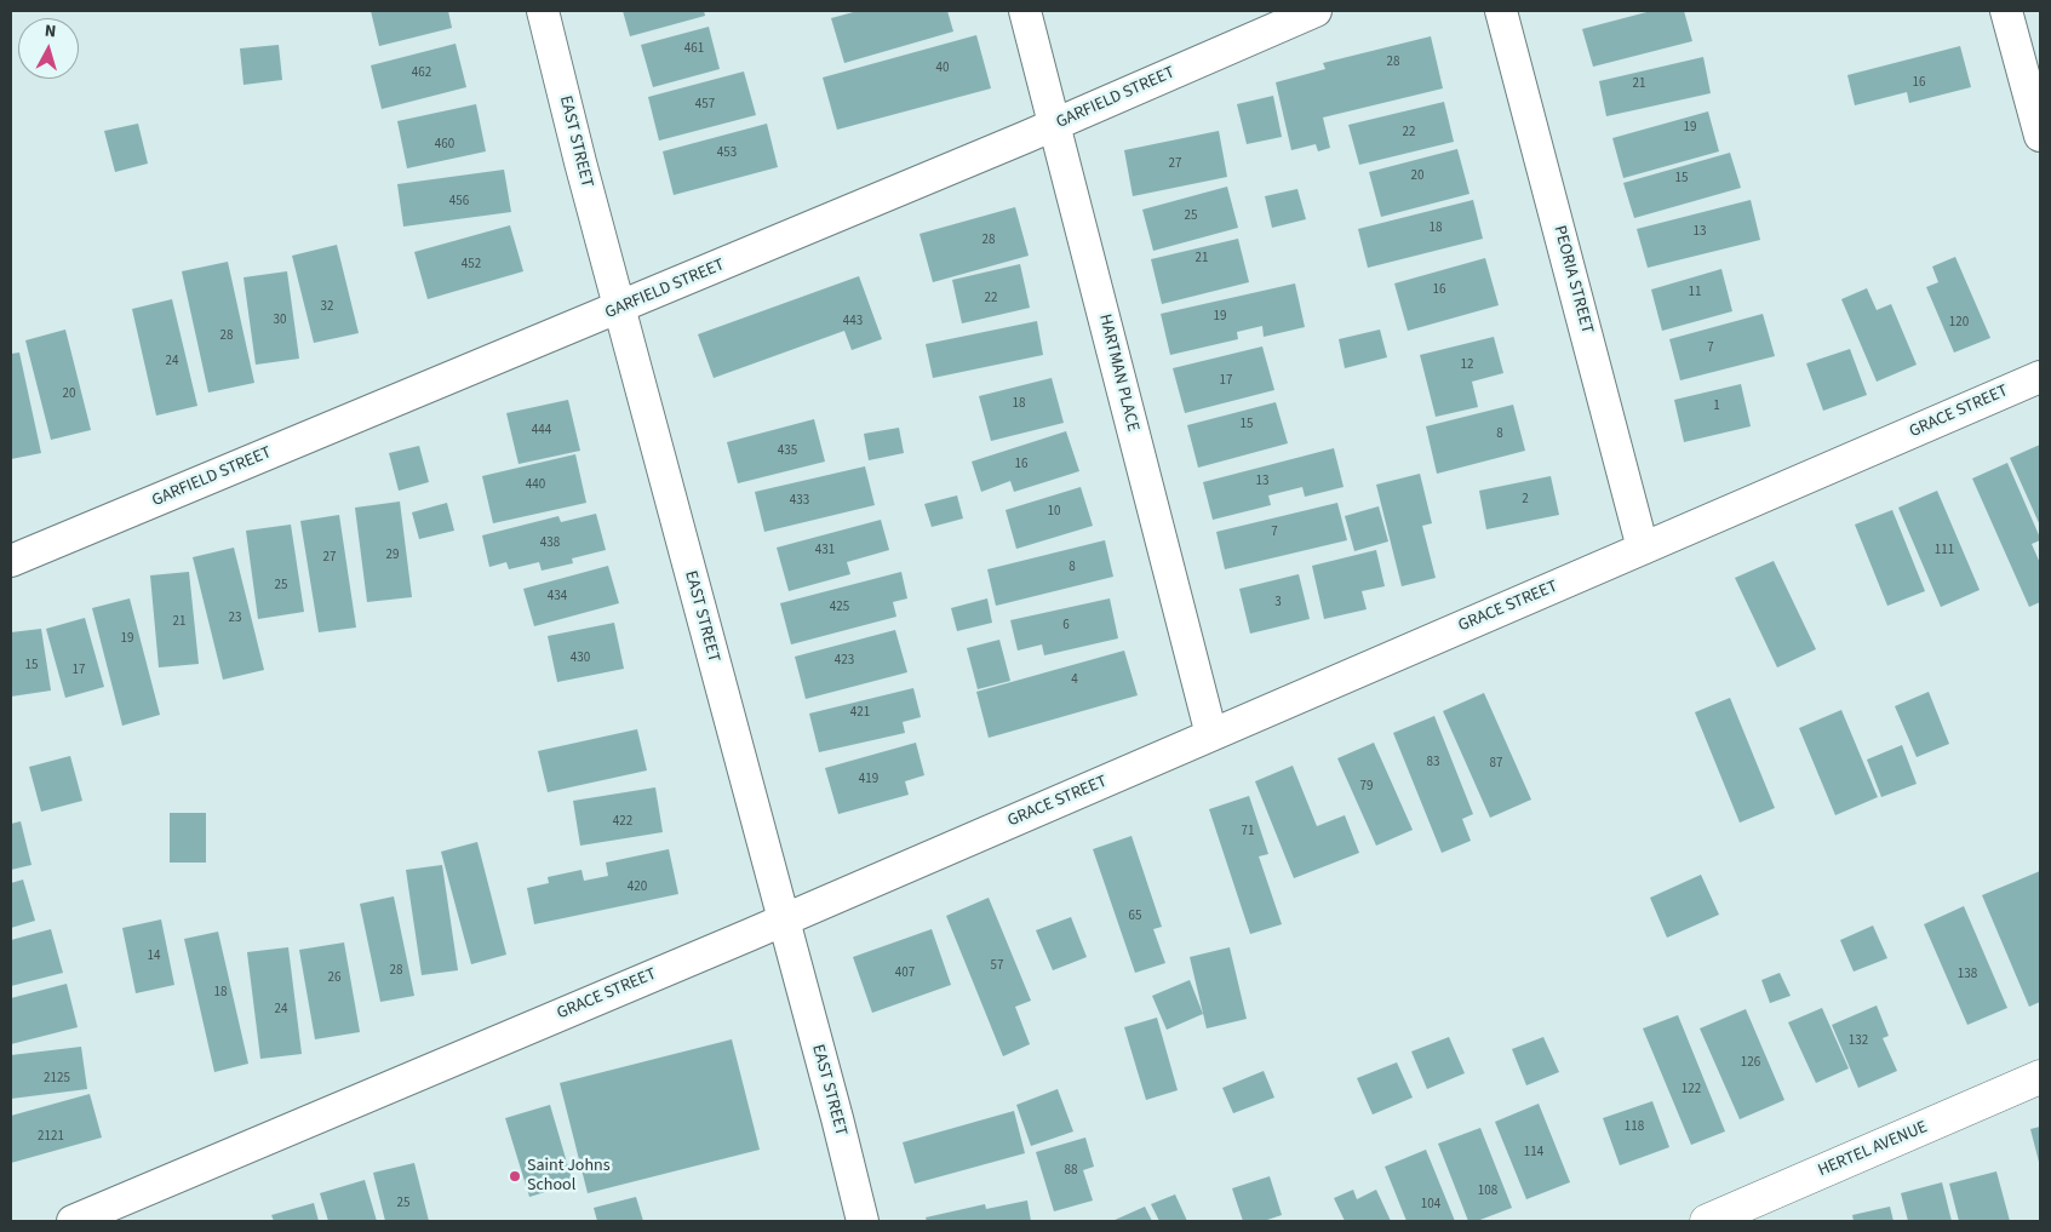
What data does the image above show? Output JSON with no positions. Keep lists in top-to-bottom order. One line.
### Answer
{"streets":{"street":["GARFIELD STREET","EAST STREET","PEORIA STREET","HARTMAN PLACE","GRACE STREET","HERTEL AVENUE"]},"crossings":[["GARFIELD STREET","EAST STREET"],["GARFIELD STREET","HARTMAN PLACE"],["EAST STREET","GRACE STREET"],["PEORIA STREET","GRACE STREET"],["HARTMAN PLACE","GRACE STREET"]],"places":["Saint Johns School"],"house_numbers":["461","28","40","462","16","21","457","19","22","460","453","27","20","15","456","25","18","13","28","21","452","16","11","22","32","19","30","443","120","28","7","24","12","17","20","18","1","15","444","8","435","16","13","440","2","433","10","7","438","431","111","29","27","8","25","434","3","425","23","21","6","19","430","423","15","17","4","421","83","87","419","79","422","71","420","65","14","57","28","407","138","26","18","24","132","126","2125","122","118","2121","114","88","108","25","104"],"north":"top"}
